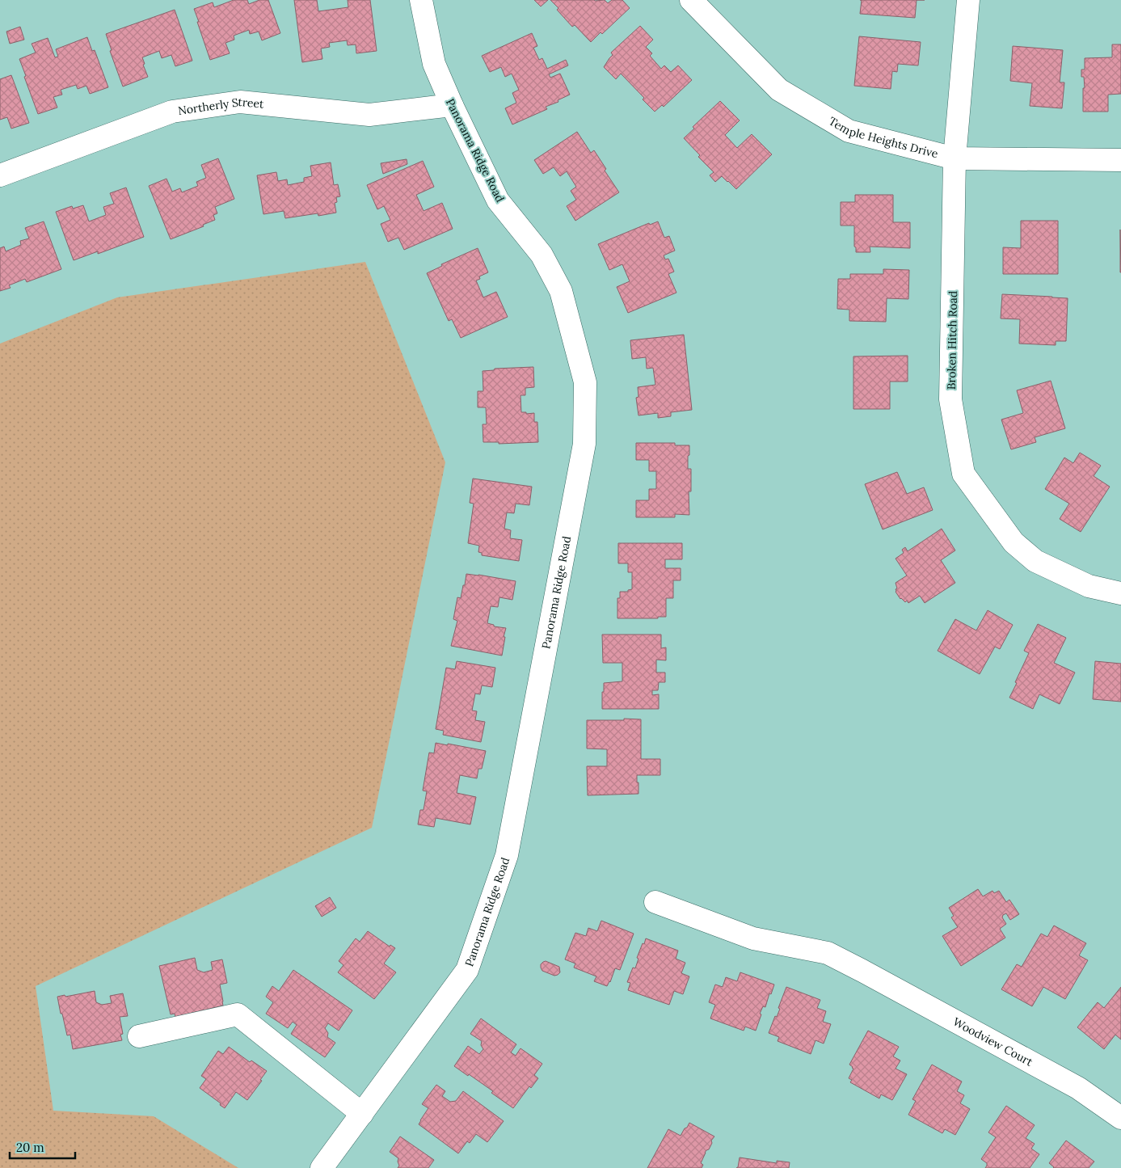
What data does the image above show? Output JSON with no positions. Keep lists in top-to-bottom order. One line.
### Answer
{"streets":{"street":["Northerly Street","Temple Heights Drive","Panorama Ridge Road","Broken Hitch Road","Woodview Court"]},"crossings":[["Northerly Street","Panorama Ridge Road"],["Temple Heights Drive","Broken Hitch Road"]],"scale_bar":"20 m"}
